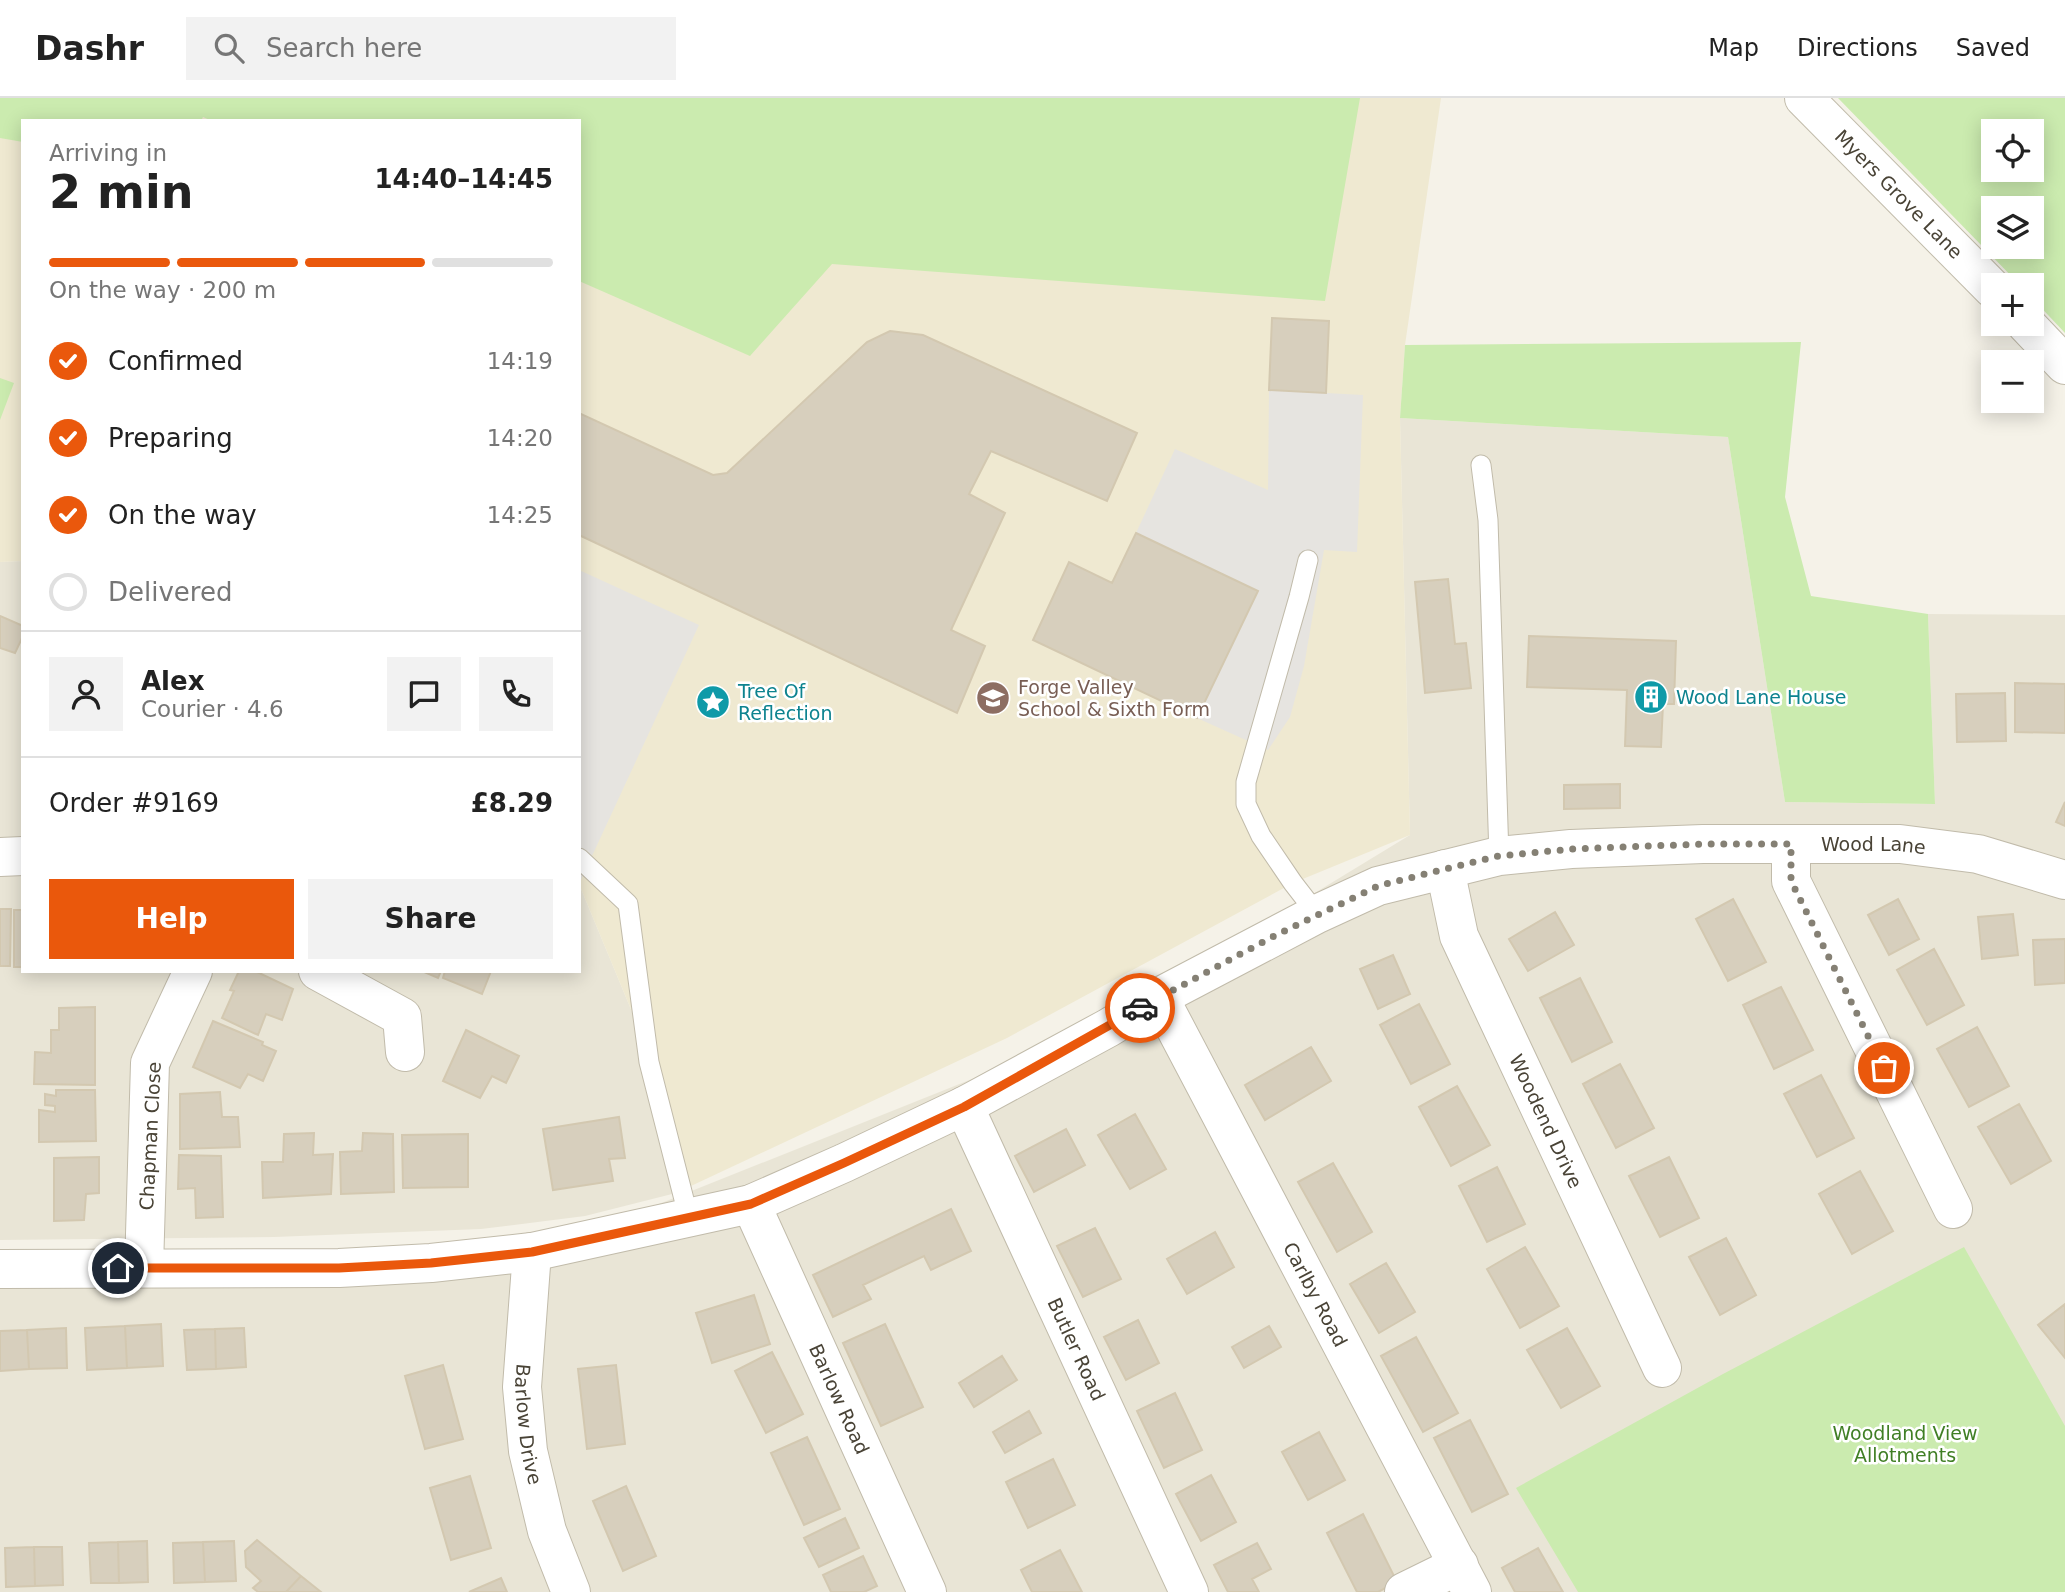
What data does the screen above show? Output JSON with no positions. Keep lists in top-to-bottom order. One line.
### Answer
{"streets":{"street":["Myers Grove Lane","Wood Lane","Woodend Drive","Chapman Close","Carlby Road","Butler Road","Barlow Road","Barlow Drive"]},"crossings":[["Wood Lane","Woodend Drive"],["Wood Lane","Chapman Close"],["Wood Lane","Carlby Road"],["Wood Lane","Butler Road"],["Wood Lane","Barlow Road"],["Wood Lane","Barlow Drive"]],"parks":["Woodland View Allotments"],"places":{"building":["Wood Lane House"],"school or university":["Forge Valley School & Sixth Form"],"place":["Tree Of Reflection"]},"page":{"header":"Dashr","search":"Search here","nav":["Map","Directions","Saved"],"map_buttons":["+","−"],"heading":["2 min","Arriving in","14:40–14:45"],"panel":["Alex","Courier · 4.6","Order #9169","£8.29"],"bar":"On the way · 200 m","list":[["Confirmed","14:19"],["Preparing","14:20"],["On the way","14:25"],"Delivered"],"buttons":["Help","Share"]}}
